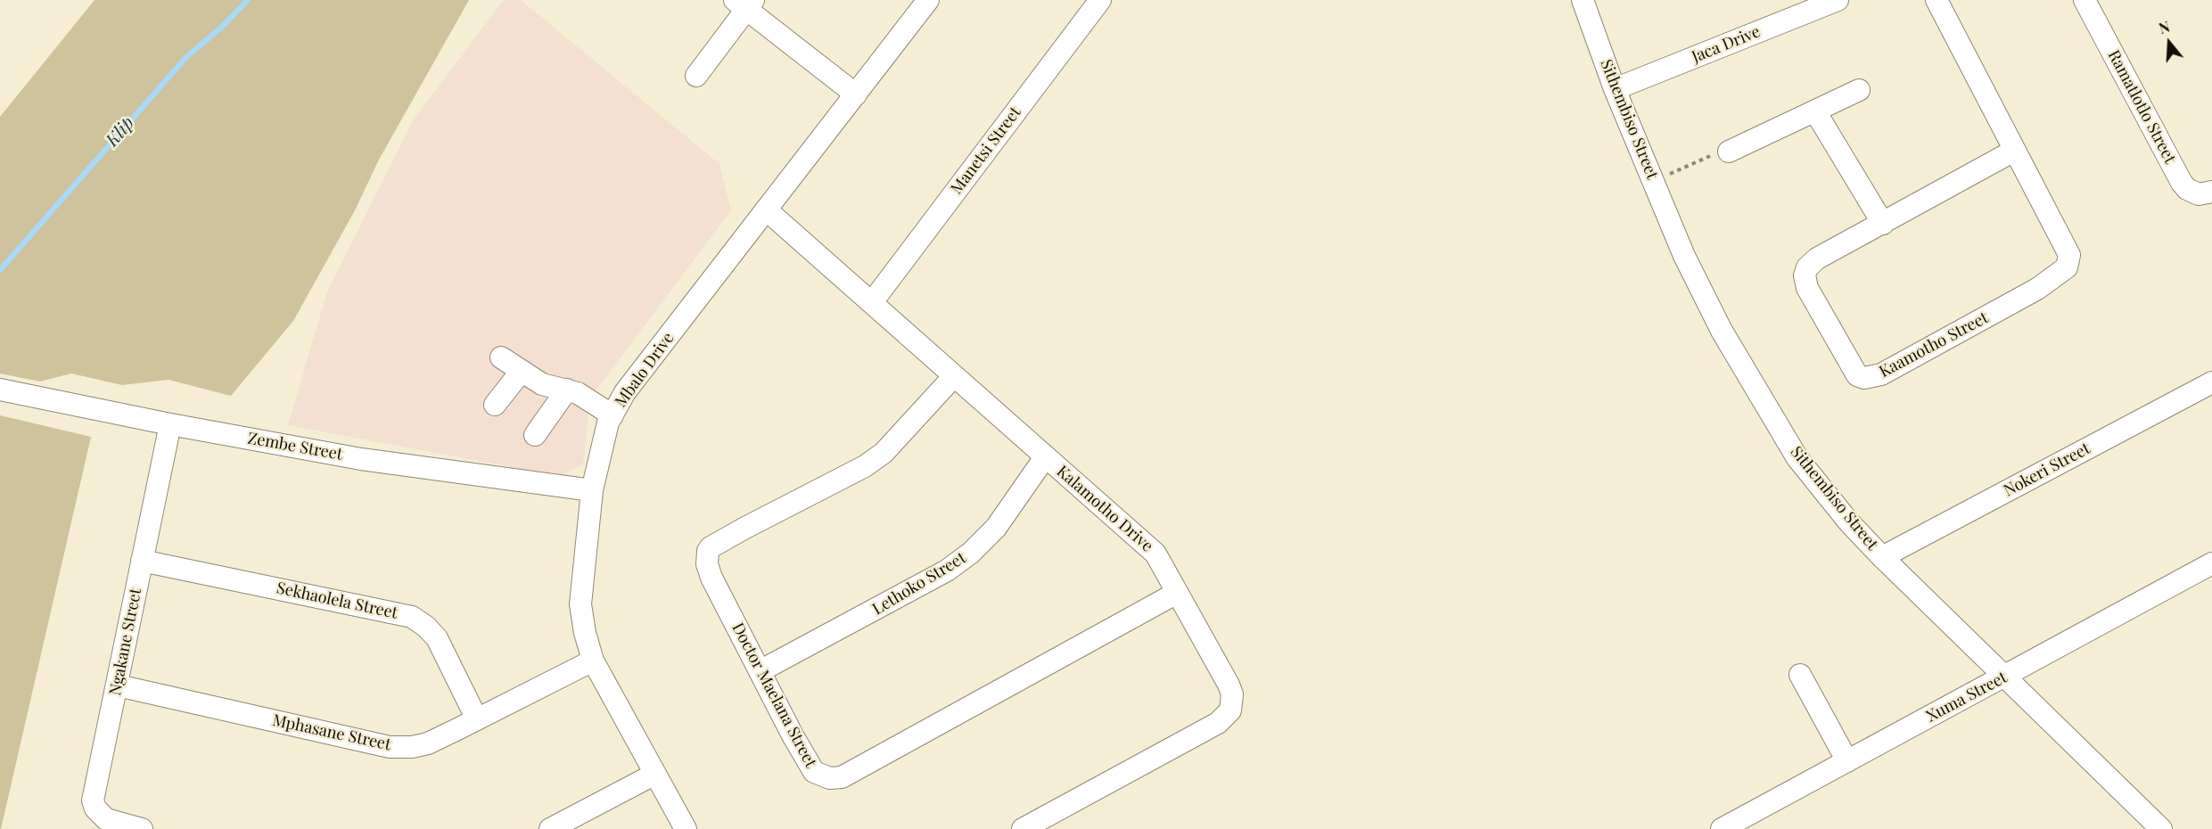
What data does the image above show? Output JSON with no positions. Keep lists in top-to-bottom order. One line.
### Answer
{"streets":{"street":["Jaca Drive","Ramatlotlo Street","Sithembiso Street","Manetsi Street","Kaamotho Street","Mbalo Drive","Zembe Street","Nokeri Street","Kalamotho Drive","Lethoko Street","Sekhaolela Street","Ngakane Street","Doctor Maelana Street","Xuma Street","Mphasane Street"]},"crossings":[["Jaca Drive","Sithembiso Street"],["Sithembiso Street","Nokeri Street"],["Sithembiso Street","Xuma Street"],["Manetsi Street","Kalamotho Drive"],["Mbalo Drive","Zembe Street"],["Mbalo Drive","Kalamotho Drive"],["Mbalo Drive","Mphasane Street"],["Zembe Street","Ngakane Street"],["Kalamotho Drive","Lethoko Street"],["Kalamotho Drive","Doctor Maelana Street"],["Lethoko Street","Doctor Maelana Street"],["Sekhaolela Street","Ngakane Street"],["Sekhaolela Street","Mphasane Street"],["Ngakane Street","Mphasane Street"]],"water":["Klip"],"north":"top"}
